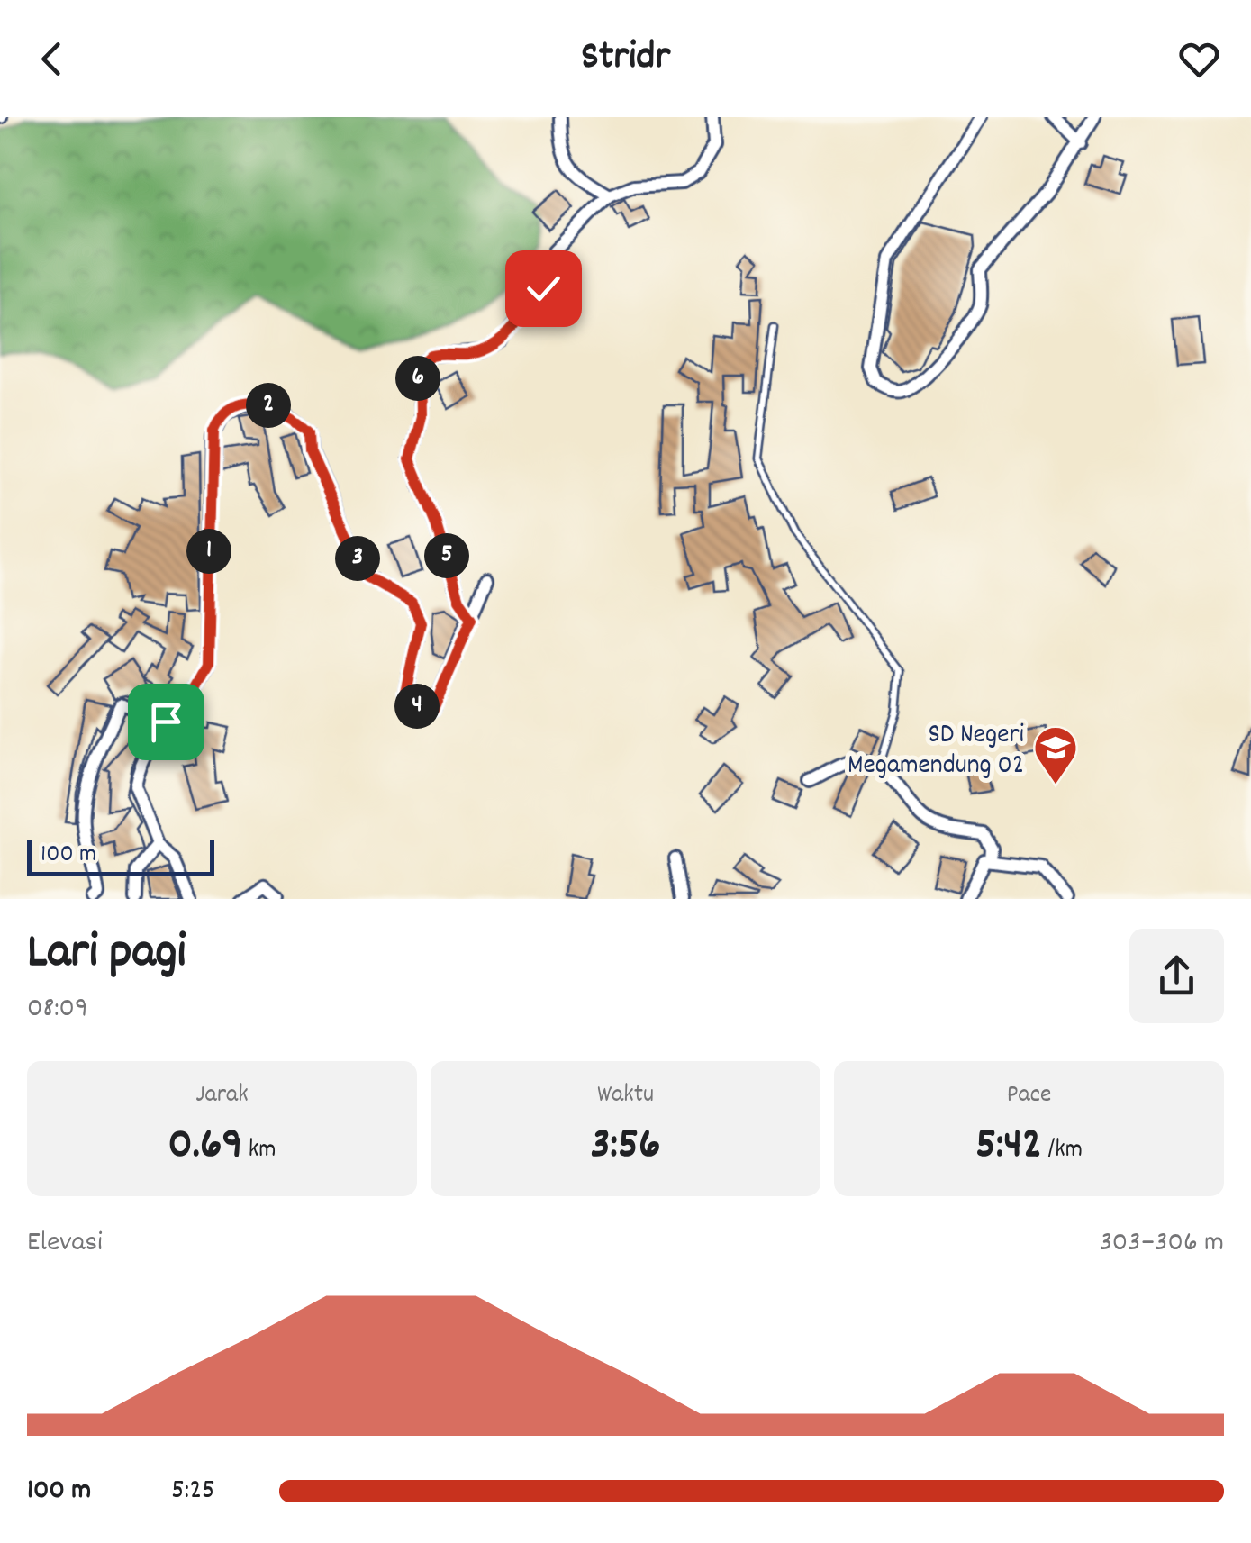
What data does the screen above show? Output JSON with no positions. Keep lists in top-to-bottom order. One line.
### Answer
{"places":{"school or university":["SD Negeri Megamendung 02"]},"scale_bar":"100 m","page":{"header":"Stridr","pins":["6","2","1","5","3","4"],"scale":"100 m","heading":["Lari pagi","08:09"],"stats":[["Jarak","0.69 km"],["Waktu","3:56"],["Pace","5:42 /km"]],"chart":["Elevasi","303–306 m"],"list":[{"name":"100 m","note":"5:25"}]}}
